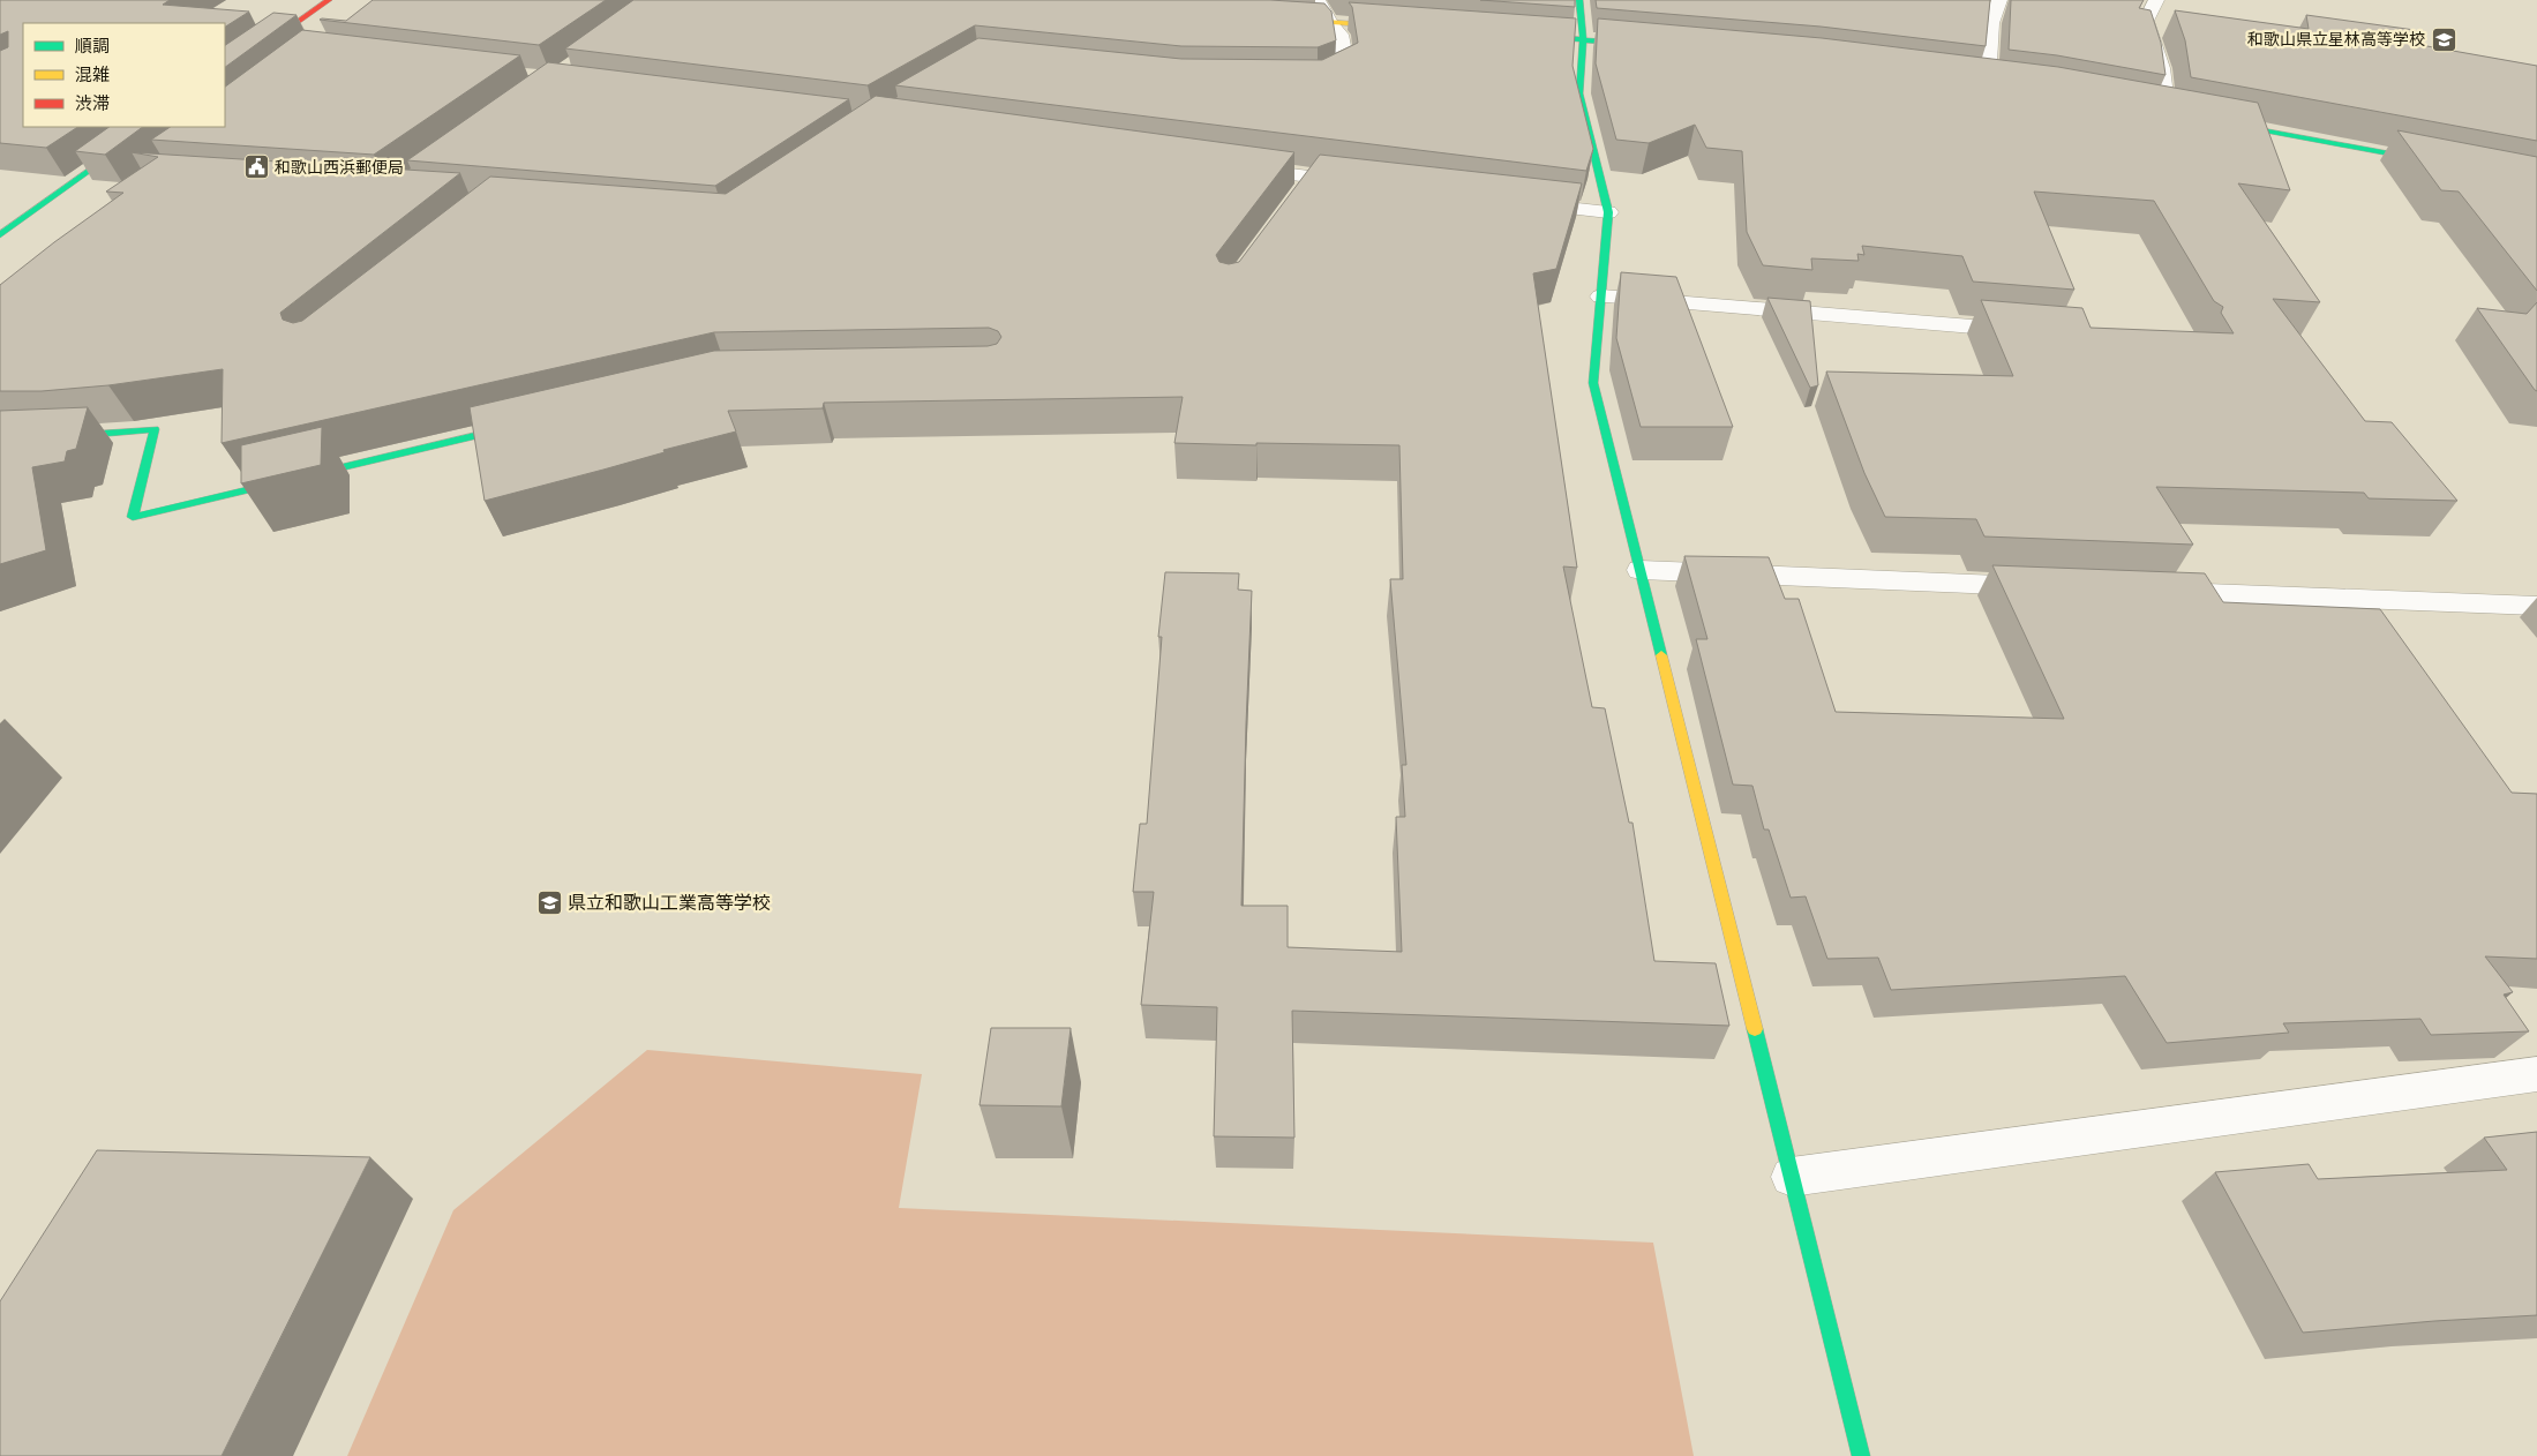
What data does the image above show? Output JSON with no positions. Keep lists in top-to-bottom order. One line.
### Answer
{"places":{"school or university":["和歌山県立星林高等学校","県立和歌山工業高等学校"],"public building":["和歌山西浜郵便局"]},"legend":["順調","混雑","渋滞"]}
